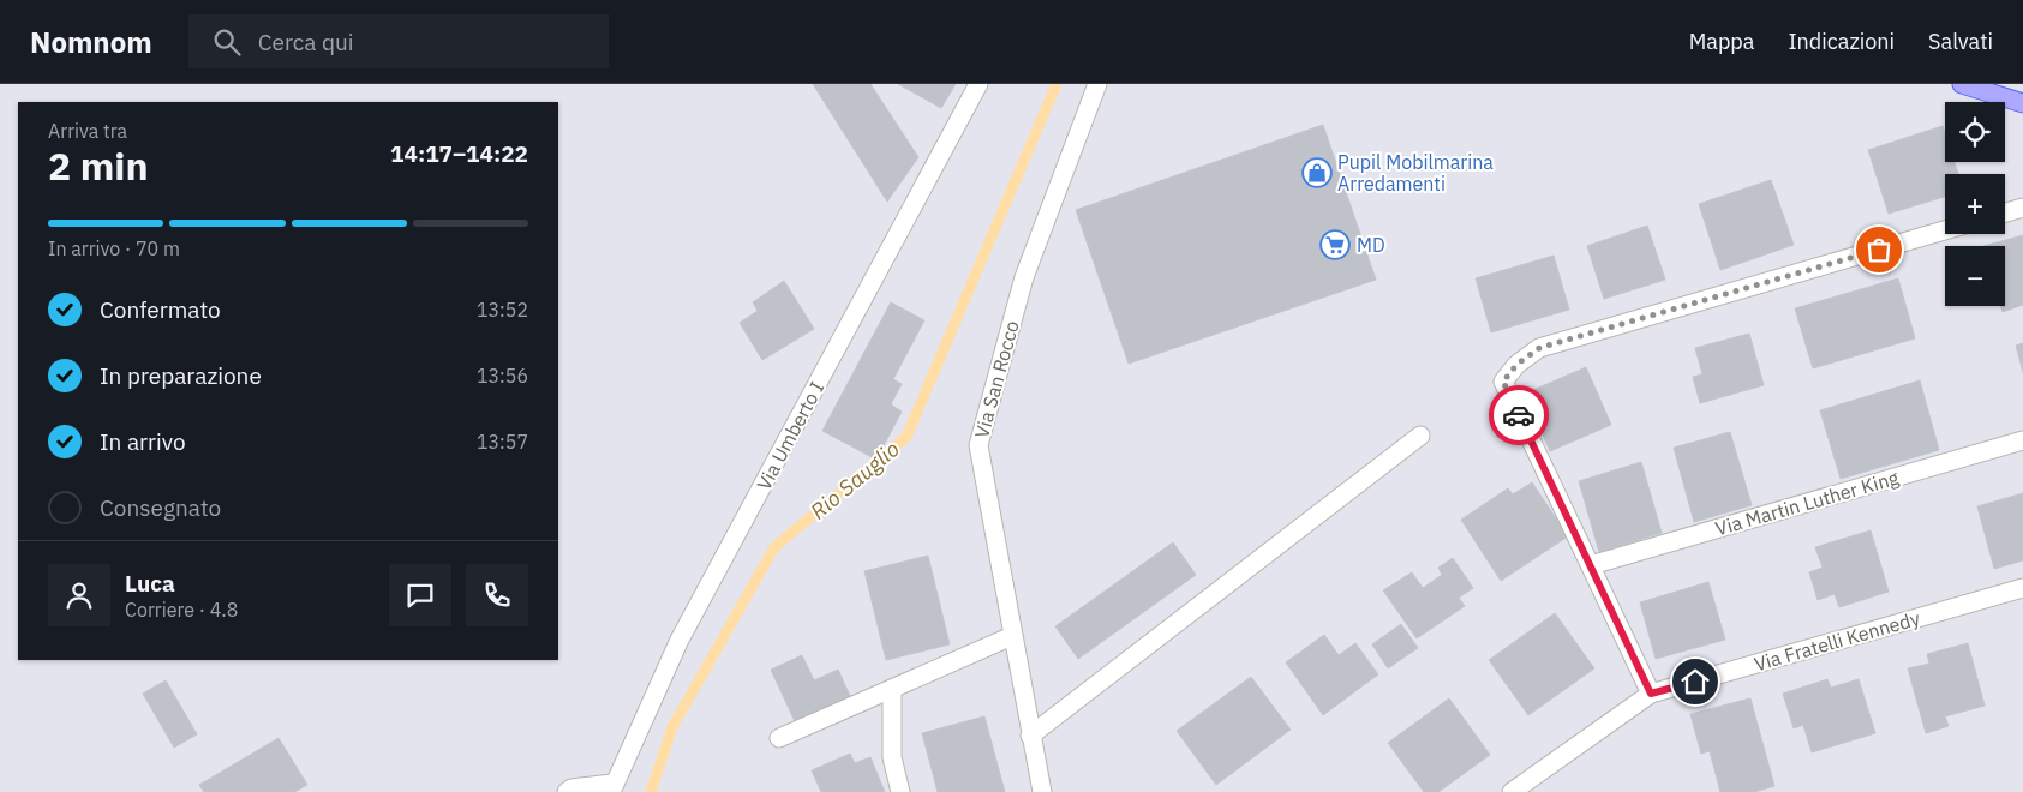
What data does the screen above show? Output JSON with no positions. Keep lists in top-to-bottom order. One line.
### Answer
{"streets":{"street":["Via San Rocco","Via Umberto I","Via Martin Luther King","Via Fratelli Kennedy"]},"water":["Rio Sauglio"],"places":{"shop":["Pupil Mobilmarina Arredamenti"],"supermarket":["MD"]},"page":{"header":"Nomnom","search":"Cerca qui","nav":["Mappa","Indicazioni","Salvati"],"map_buttons":["+","−"],"heading":["2 min","Arriva tra","14:17–14:22"],"panel":["Luca","Corriere · 4.8"],"bar":"In arrivo · 70 m","list":[["Confermato","13:52"],["In preparazione","13:56"],["In arrivo","13:57"],"Consegnato"]}}
